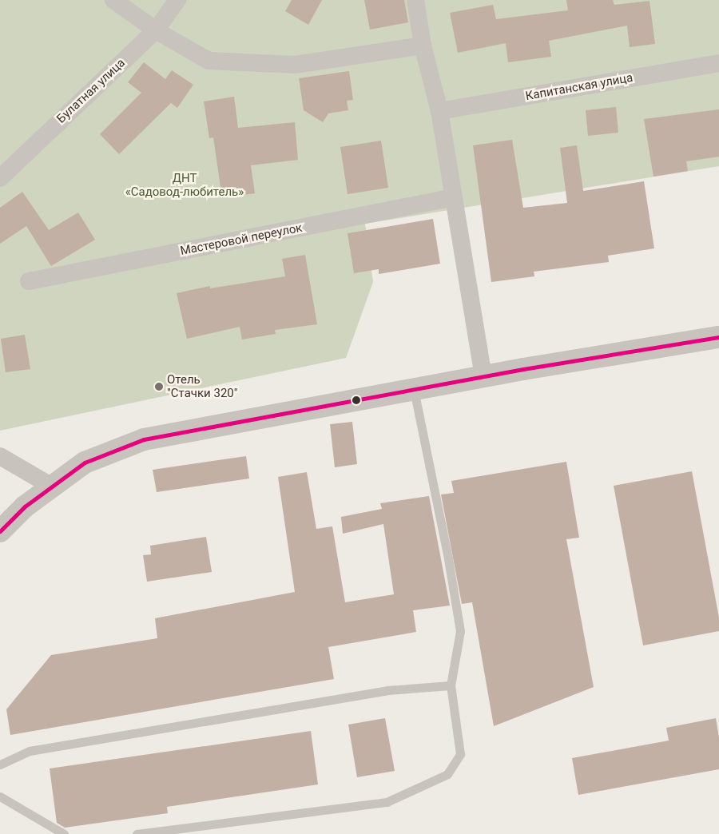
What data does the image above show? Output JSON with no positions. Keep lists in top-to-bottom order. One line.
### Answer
{"streets":{"street":["Капитанская улица","Булатная улица","Мастеровой переулок"]},"parks":["ДНТ «Садовод-любитель»"],"places":["Отель \"Стачки 320\""]}
